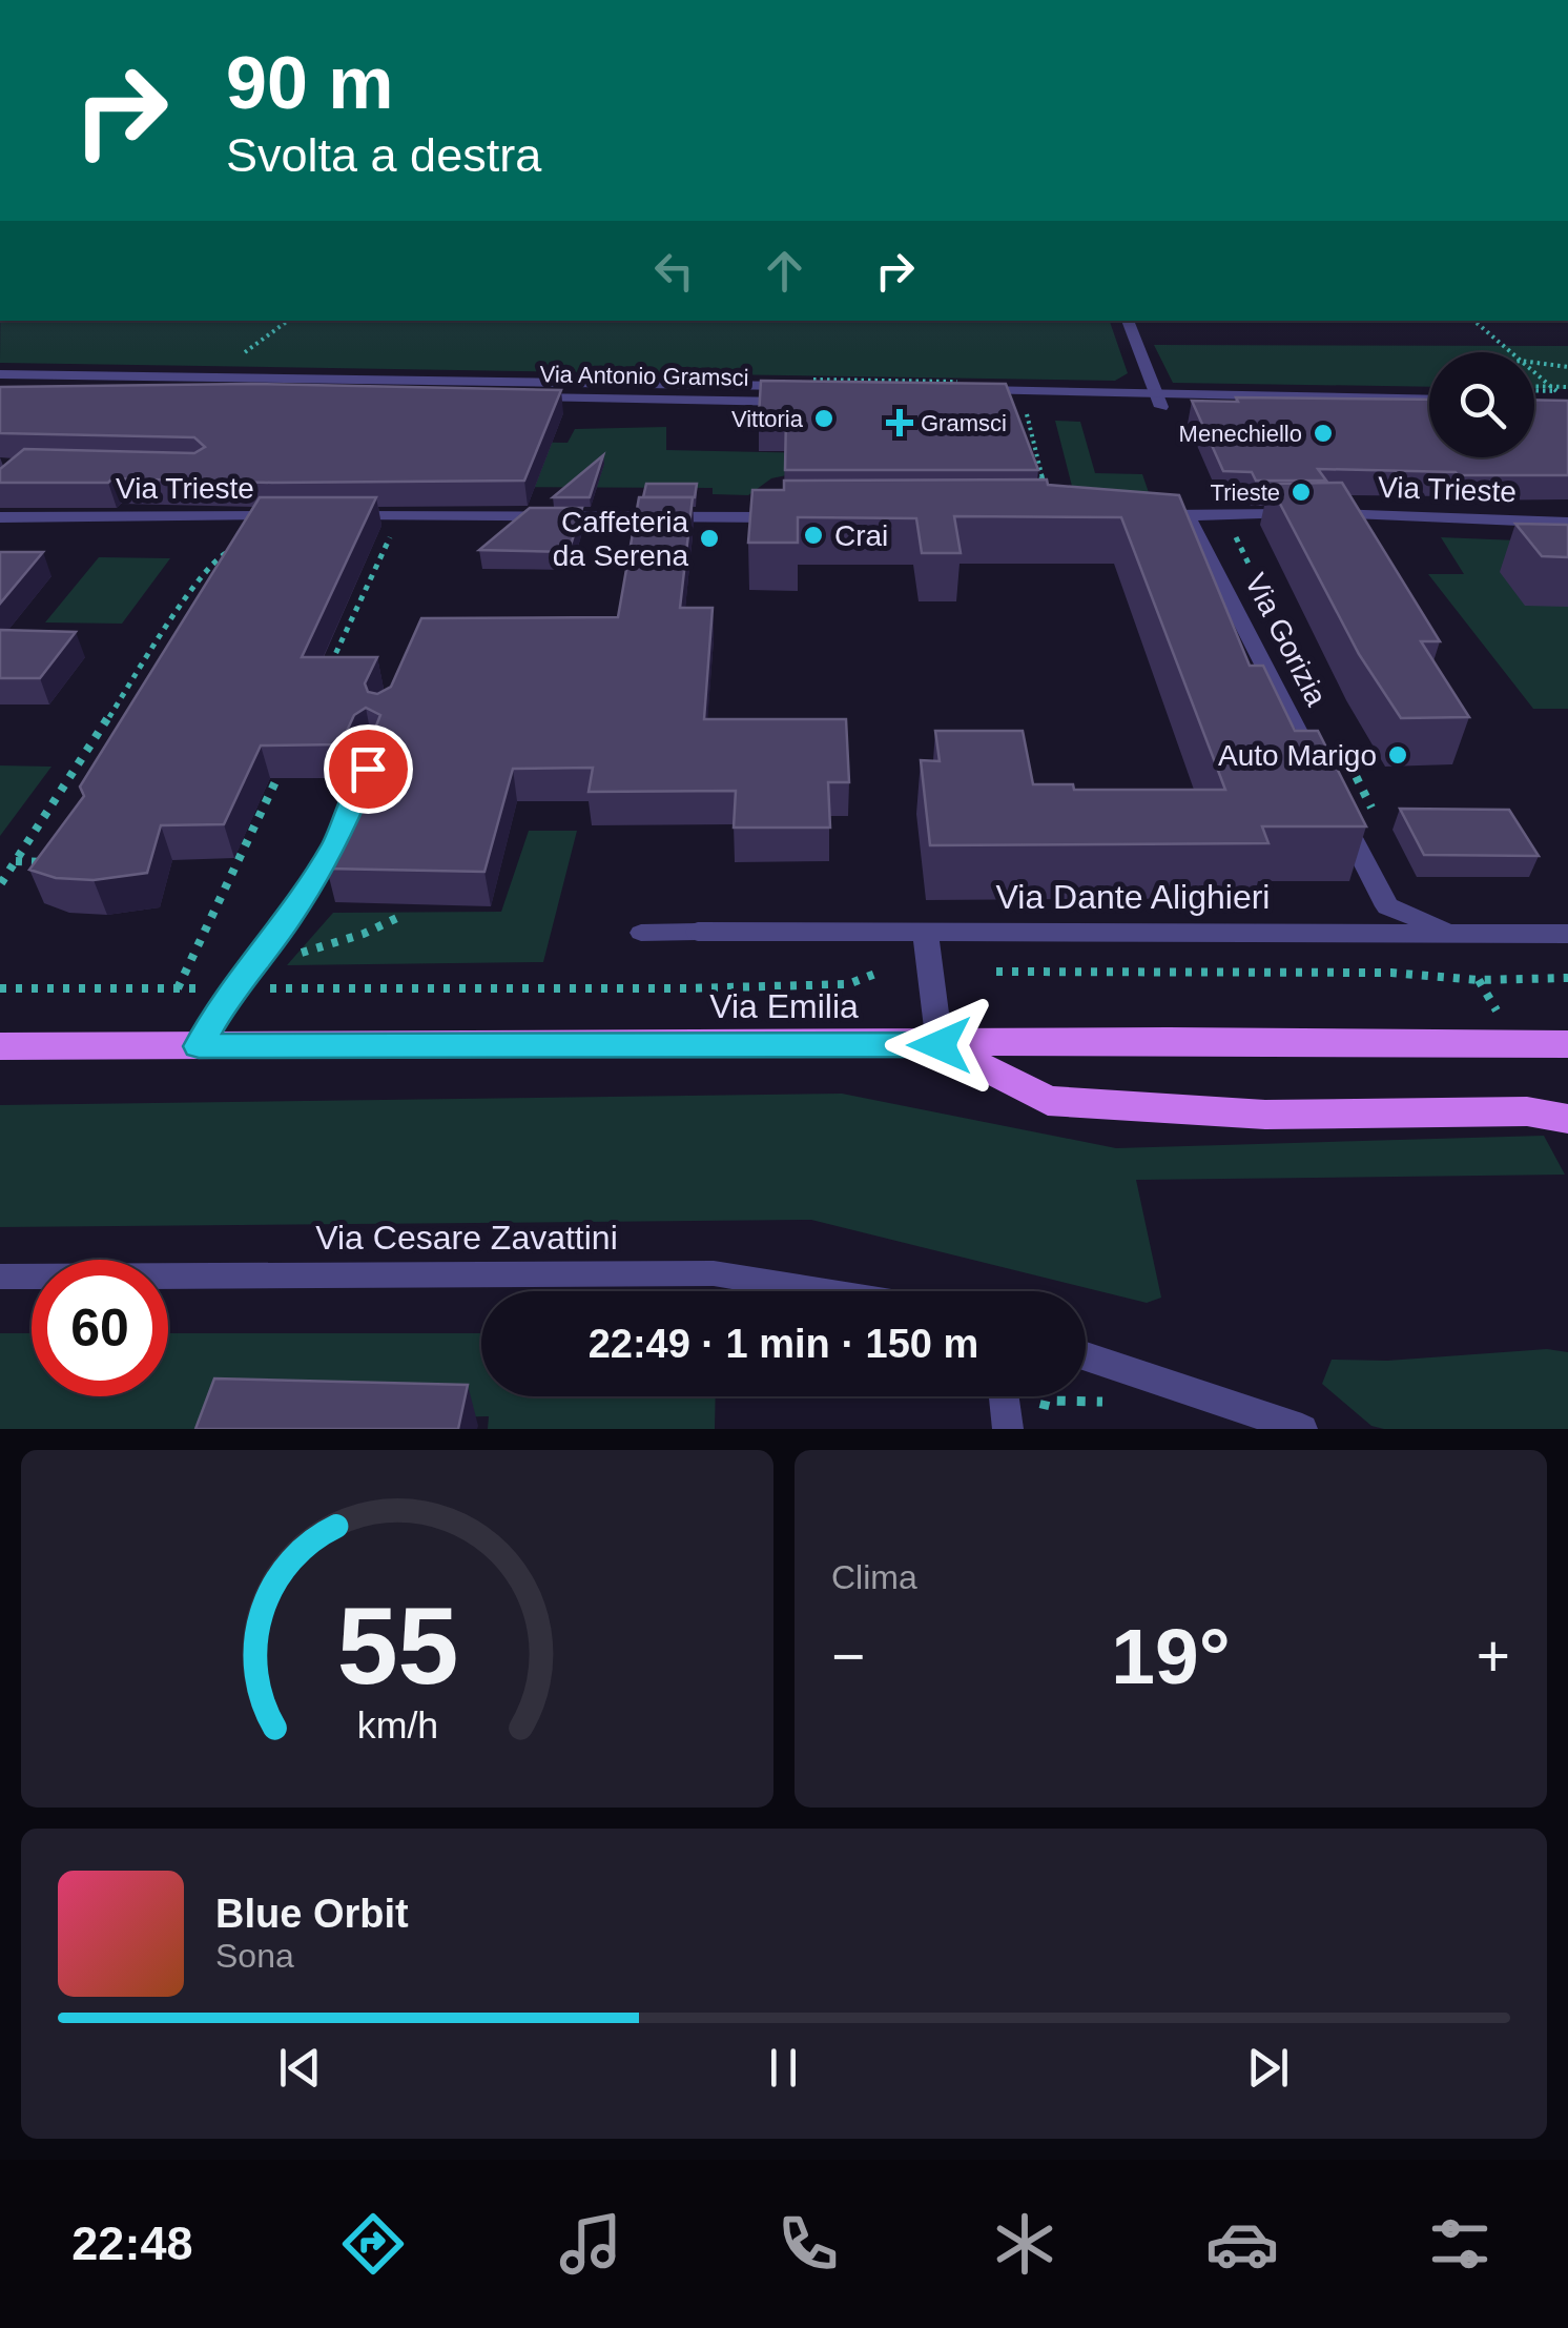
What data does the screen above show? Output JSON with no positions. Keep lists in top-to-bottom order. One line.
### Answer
{"streets":{"main road":["Via Emilia"],"street":["Via Antonio Gramsci","Via Trieste","Via Gorizia","Via Dante Alighieri"],"lane":["Via Cesare Zavattini"]},"places":{"other":["Vittoria","Menechiello","Trieste","Crai","Caffeteria da Serena","Auto Marigo"],"health":["Gramsci"]},"page":{"turn":["90 m","Svolta a destra"],"limit":"60","trip":"22:49 · 1 min · 150 m","tile":"Clima","heat":["−","19°","+"],"song":["Blue Orbit","Sona"],"tabs":"22:48","gauge":["55","km/h"]}}
